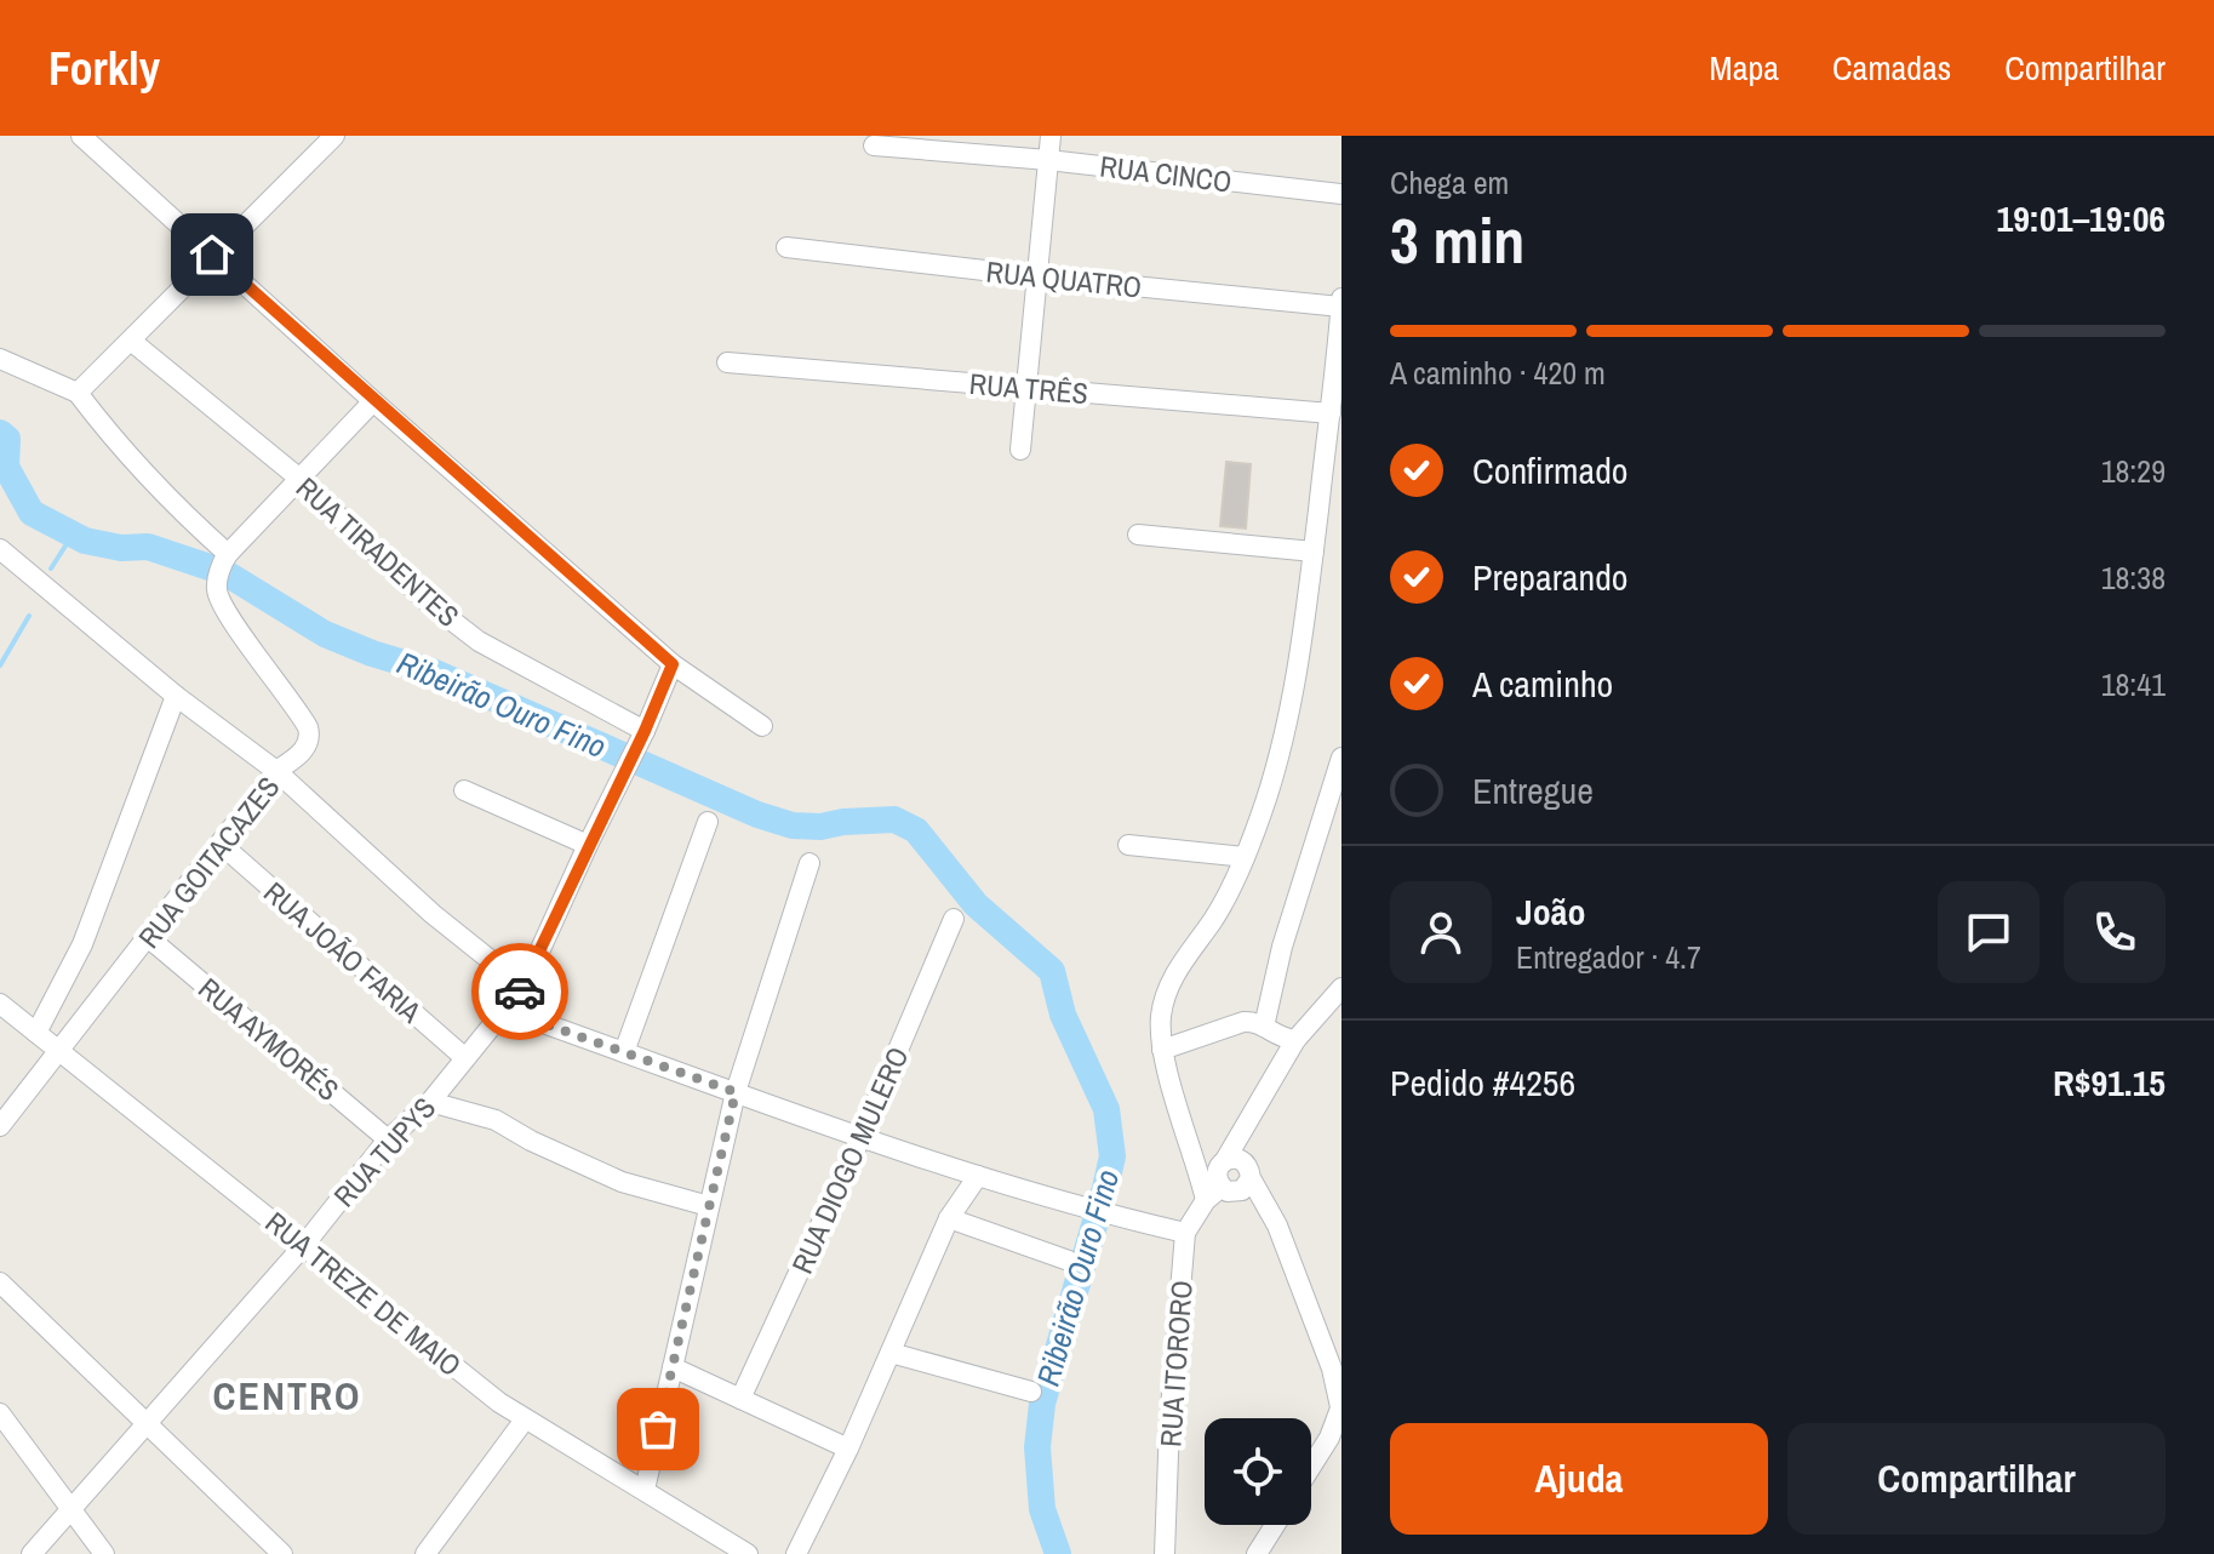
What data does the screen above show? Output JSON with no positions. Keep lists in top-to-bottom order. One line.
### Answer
{"streets":{"street":["RUA CINCO","RUA QUATRO","RUA TRÊS","RUA TIRADENTES","RUA GOITACAZES","RUA JOÃO FARIA","RUA AYMORÉS","RUA TUPYS","RUA DIOGO MULERO","RUA TREZE DE MAIO","RUA ITORORO"]},"crossings":[["RUA TIRADENTES","RUA TUPYS"],["RUA GOITACAZES","RUA JOÃO FARIA"],["RUA GOITACAZES","RUA AYMORÉS"],["RUA GOITACAZES","RUA TREZE DE MAIO"],["RUA JOÃO FARIA","RUA TUPYS"],["RUA AYMORÉS","RUA TUPYS"],["RUA TUPYS","RUA TREZE DE MAIO"]],"districts":["CENTRO"],"water":["Ribeirão Ouro Fino"],"page":{"header":"Forkly","nav":["Mapa","Camadas","Compartilhar"],"heading":["3 min","Chega em","19:01–19:06"],"panel":["João","Entregador · 4.7","Pedido #4256","R$91.15"],"bar":"A caminho · 420 m","list":[["Confirmado","18:29"],["Preparando","18:38"],["A caminho","18:41"],"Entregue"],"buttons":["Ajuda","Compartilhar"]}}
